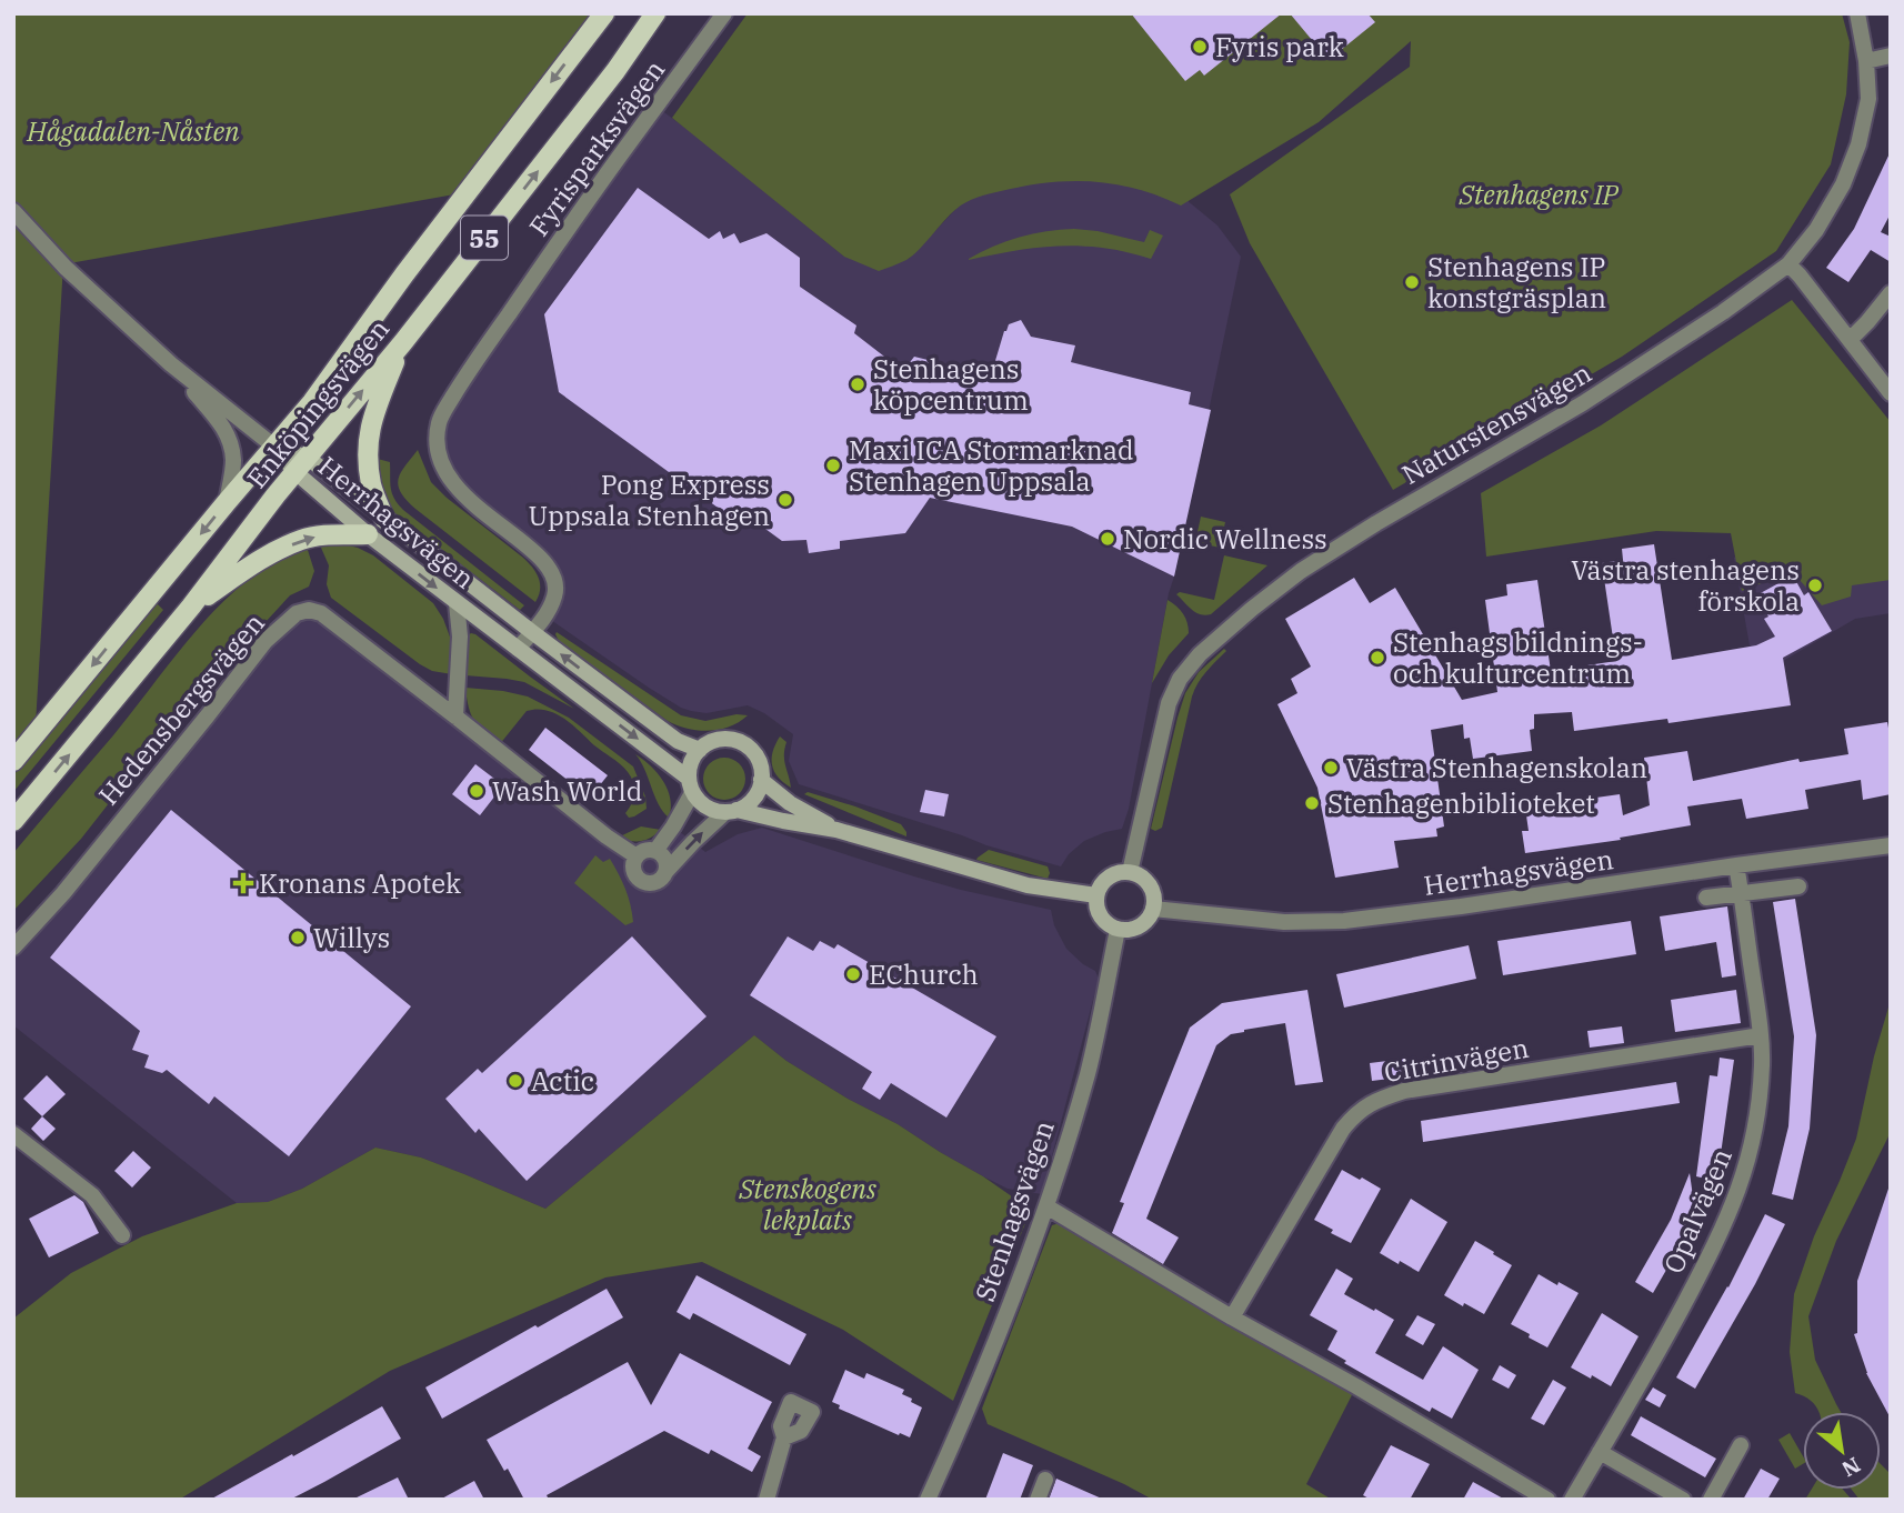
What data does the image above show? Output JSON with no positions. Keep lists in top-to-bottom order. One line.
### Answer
{"streets":{"main road":["55","Enköpingsvägen"],"street":["Fyrisparksvägen","Naturstensvägen","Herrhagsvägen","Hedensbergsvägen","Citrinvägen","Stenhagsvägen","Opalvägen"]},"crossings":[["Fyrisparksvägen","Herrhagsvägen"],["Enköpingsvägen","Herrhagsvägen"],["Naturstensvägen","Herrhagsvägen"],["Naturstensvägen","Stenhagsvägen"],["Herrhagsvägen","Stenhagsvägen"],["Herrhagsvägen","Opalvägen"],["Citrinvägen","Opalvägen"]],"parks":["Hågadalen-Nåsten","Stenhagens IP","Stenskogens lekplats"],"places":{"other":["Fyris park","Stenhagens IP konstgräsplan","Stenhagens köpcentrum","Maxi ICA Stormarknad Stenhagen Uppsala","Pong Express Uppsala Stenhagen","Nordic Wellness","Västra stenhagens förskola","Stenhags bildnings- och kulturcentrum","Västra Stenhagenskolan","Wash World","Stenhagenbiblioteket","Willys","EChurch","Actic"],"health":["Kronans Apotek"]},"north":"bottom right"}
